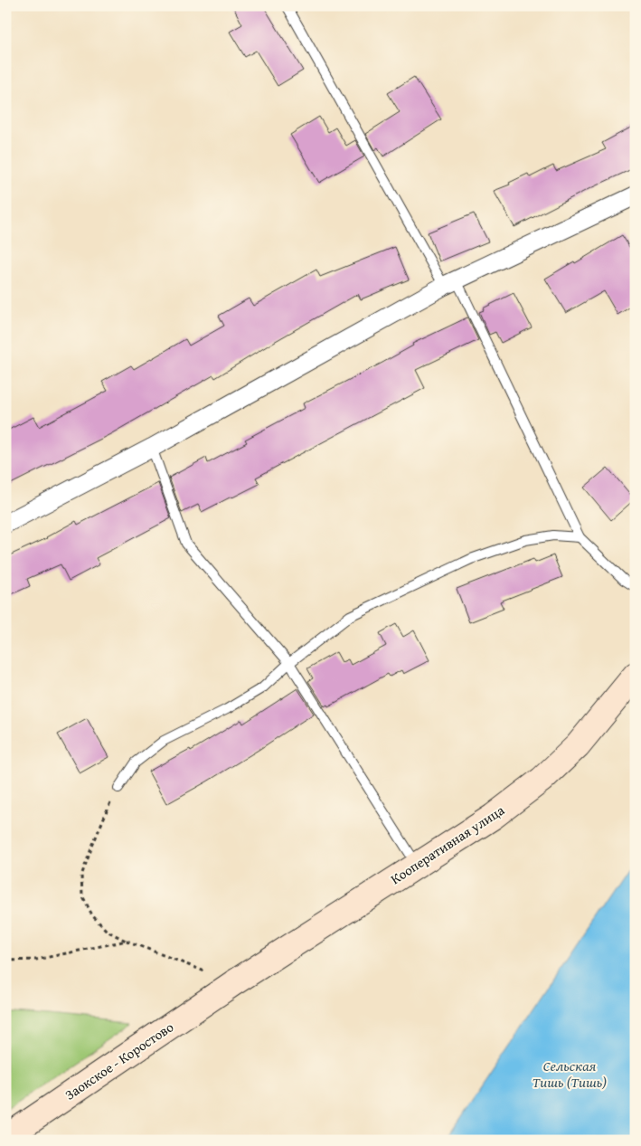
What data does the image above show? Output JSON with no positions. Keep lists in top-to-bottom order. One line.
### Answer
{"streets":{"street":["Кооперативная улица","Заокское - Коростово"]},"crossings":[["Кооперативная улица","Заокское - Коростово"]],"water":["Сельская Тишь (Тишь)"]}
